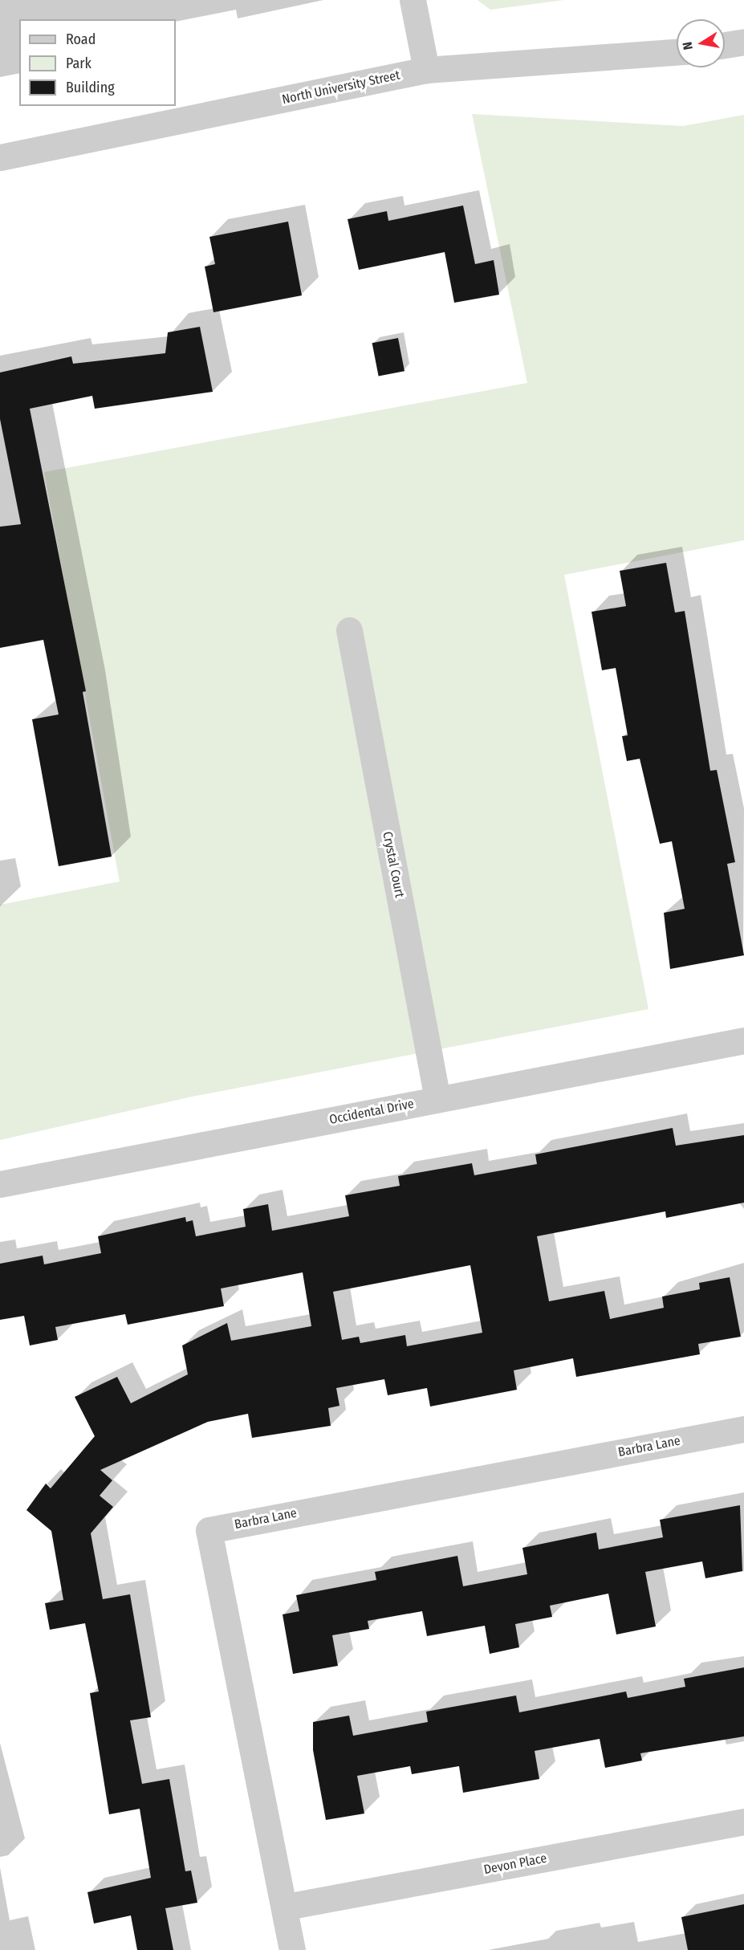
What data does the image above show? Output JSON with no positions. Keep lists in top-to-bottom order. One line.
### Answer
{"streets":{"street":["North University Street","Crystal Court","Occidental Drive","Barbra Lane","Devon Place"]},"crossings":[["Crystal Court","Occidental Drive"],["Barbra Lane","Devon Place"]],"legend":["Road","Park","Building"],"north":"left"}
